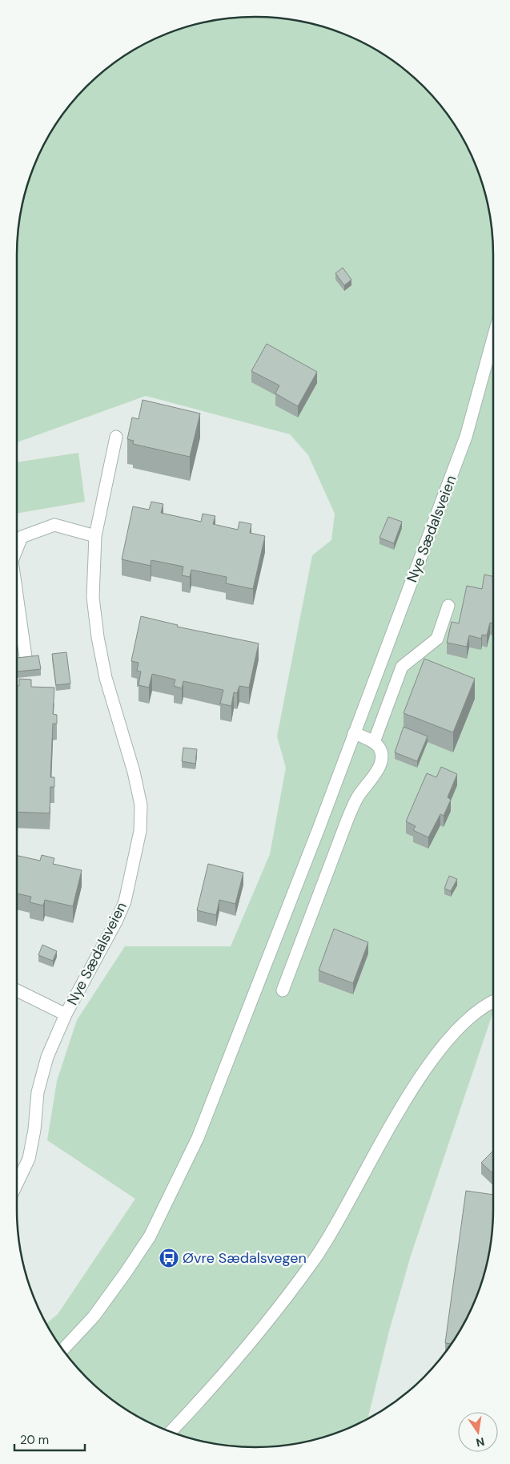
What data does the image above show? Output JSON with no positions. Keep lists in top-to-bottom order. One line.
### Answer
{"streets":{"street":["Nye Sædalsveien"]},"places":{"bus stop":["Øvre Sædalsvegen"]},"scale_bar":"20 m","north":"bottom"}
